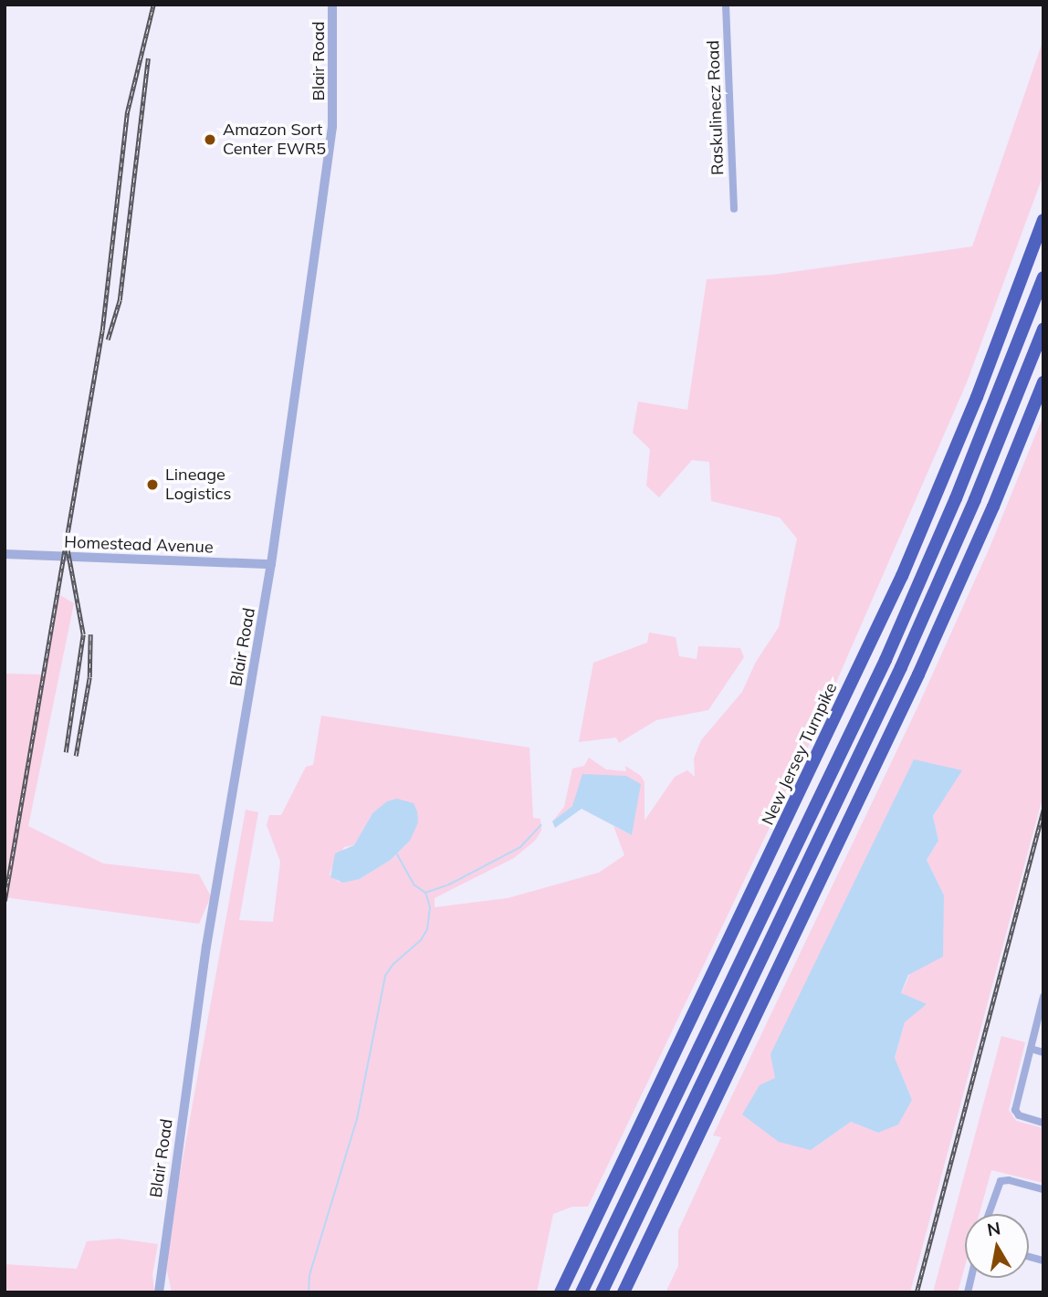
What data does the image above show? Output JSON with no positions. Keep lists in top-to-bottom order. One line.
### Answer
{"streets":{"highway":["New Jersey Turnpike"],"street":["Blair Road","Raskulinecz Road","Homestead Avenue"]},"crossings":[["Blair Road","Homestead Avenue"]],"places":["Amazon Sort Center EWR5","Lineage Logistics"],"north":"top"}
